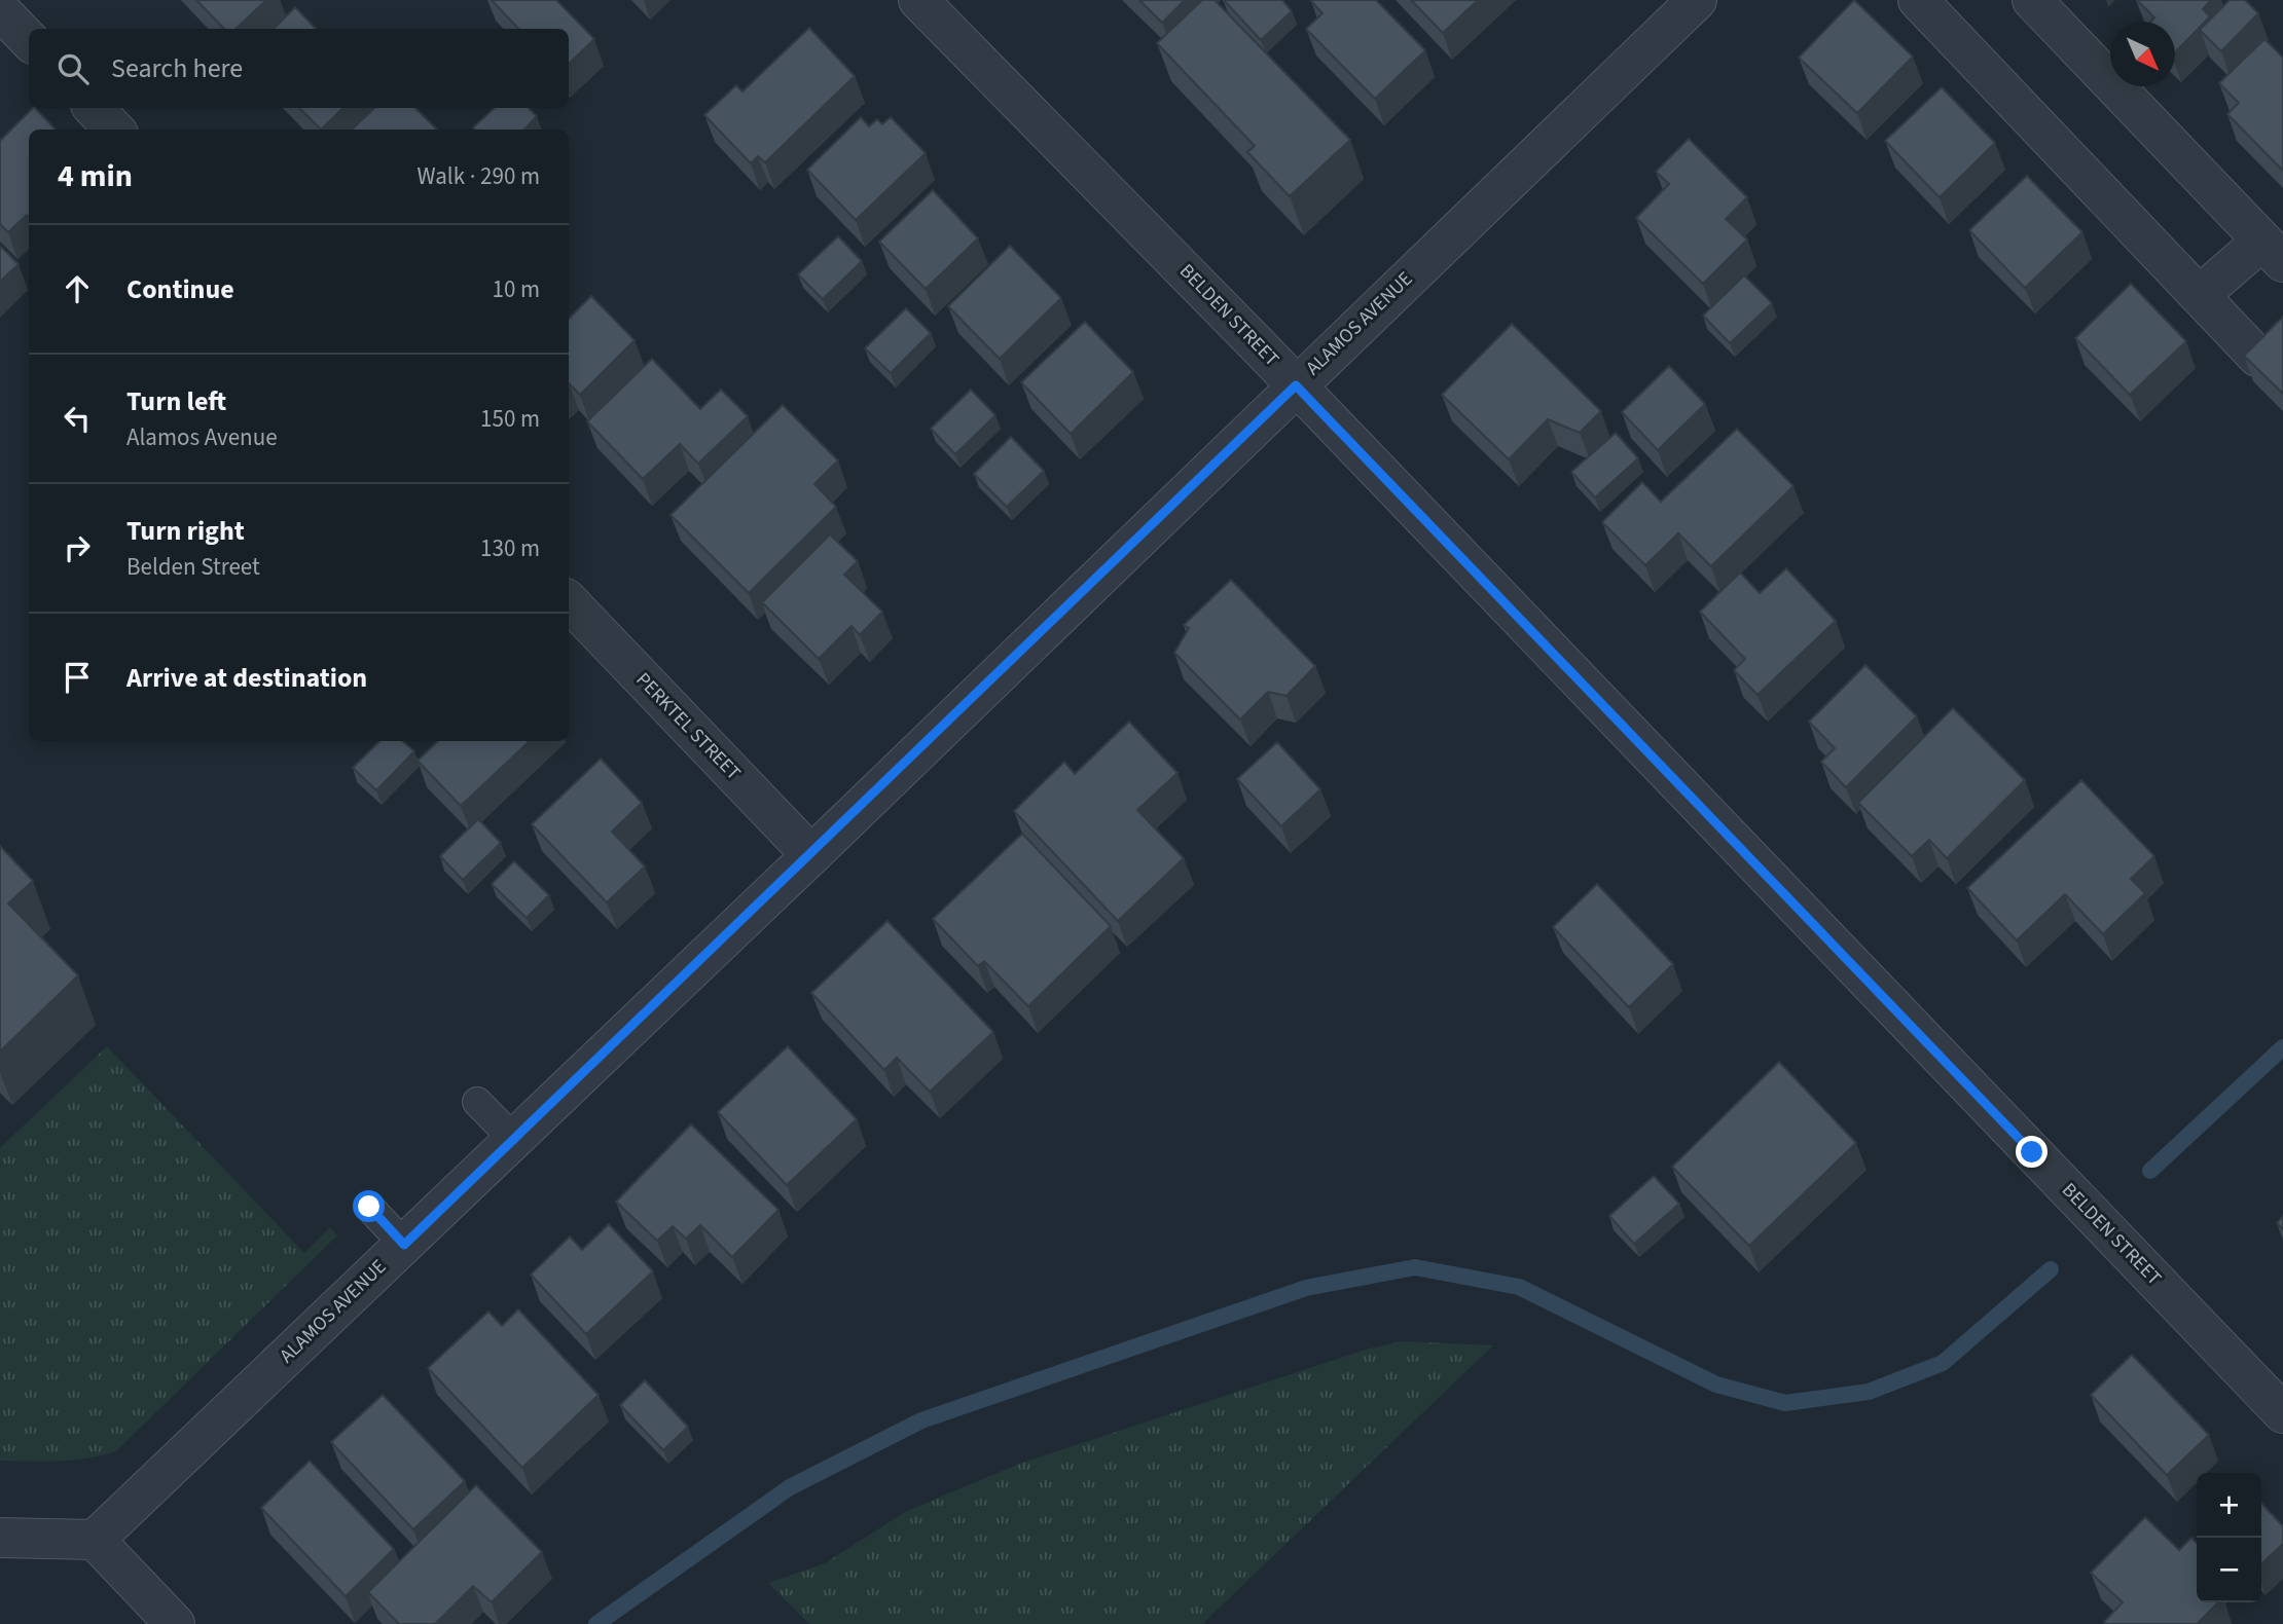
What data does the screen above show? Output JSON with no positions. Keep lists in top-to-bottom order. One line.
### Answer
{"streets":{"street":["BELDEN STREET","ALAMOS AVENUE","PERKTEL STREET"]},"crossings":[["BELDEN STREET","ALAMOS AVENUE"],["ALAMOS AVENUE","PERKTEL STREET"]],"north":"bottom right","page":{"search":"Search here","heading":["4 min","Walk · 290 m"],"list":[["Continue","10 m"],["Turn left","Alamos Avenue","150 m"],["Turn right","Belden Street","130 m"],"Arrive at destination"],"map_buttons":["+","−"]}}
